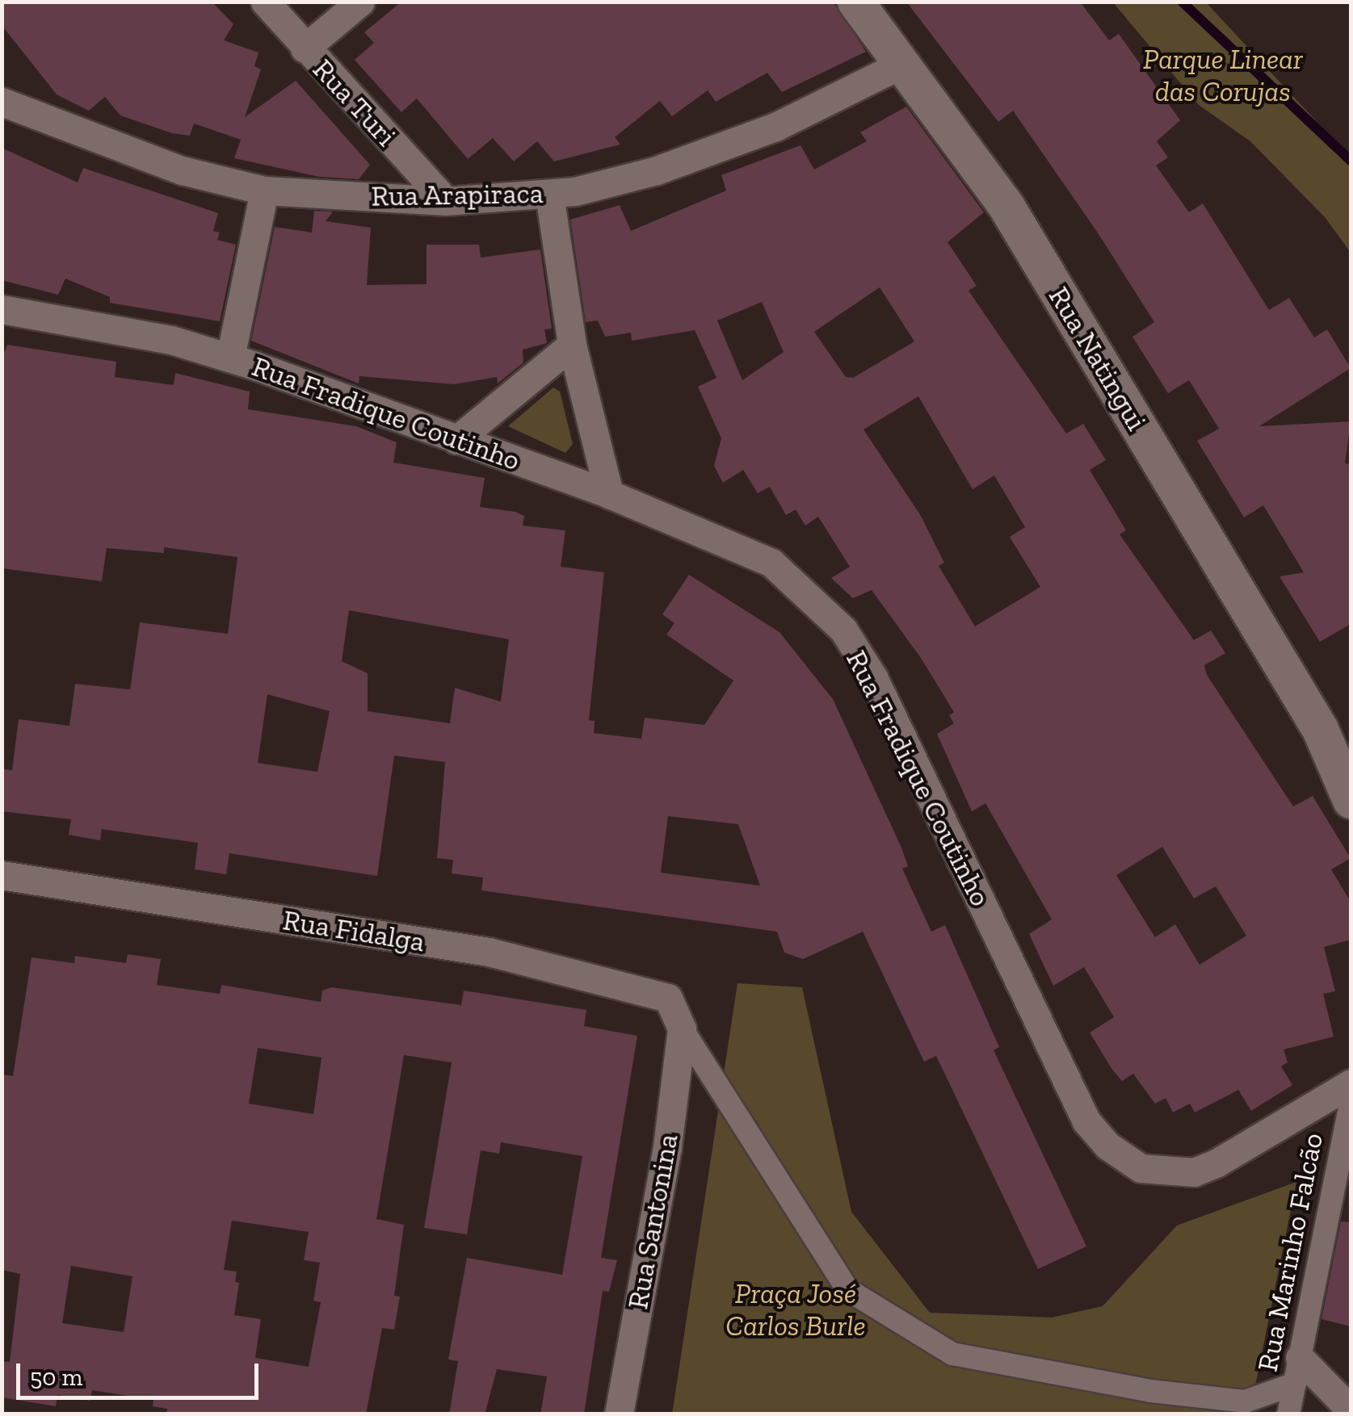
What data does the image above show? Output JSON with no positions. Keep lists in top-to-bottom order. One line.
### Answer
{"streets":{"street":["Rua Turi","Rua Arapiraca","Rua Natingui","Rua Fradique Coutinho","Rua Fidalga","Rua Santonina","Rua Marinho Falcão"]},"crossings":[["Rua Turi","Rua Arapiraca"],["Rua Arapiraca","Rua Natingui"],["Rua Fidalga","Rua Santonina"]],"parks":["Parque Linear das Corujas","Praça José Carlos Burle"],"scale_bar":"50 m"}
